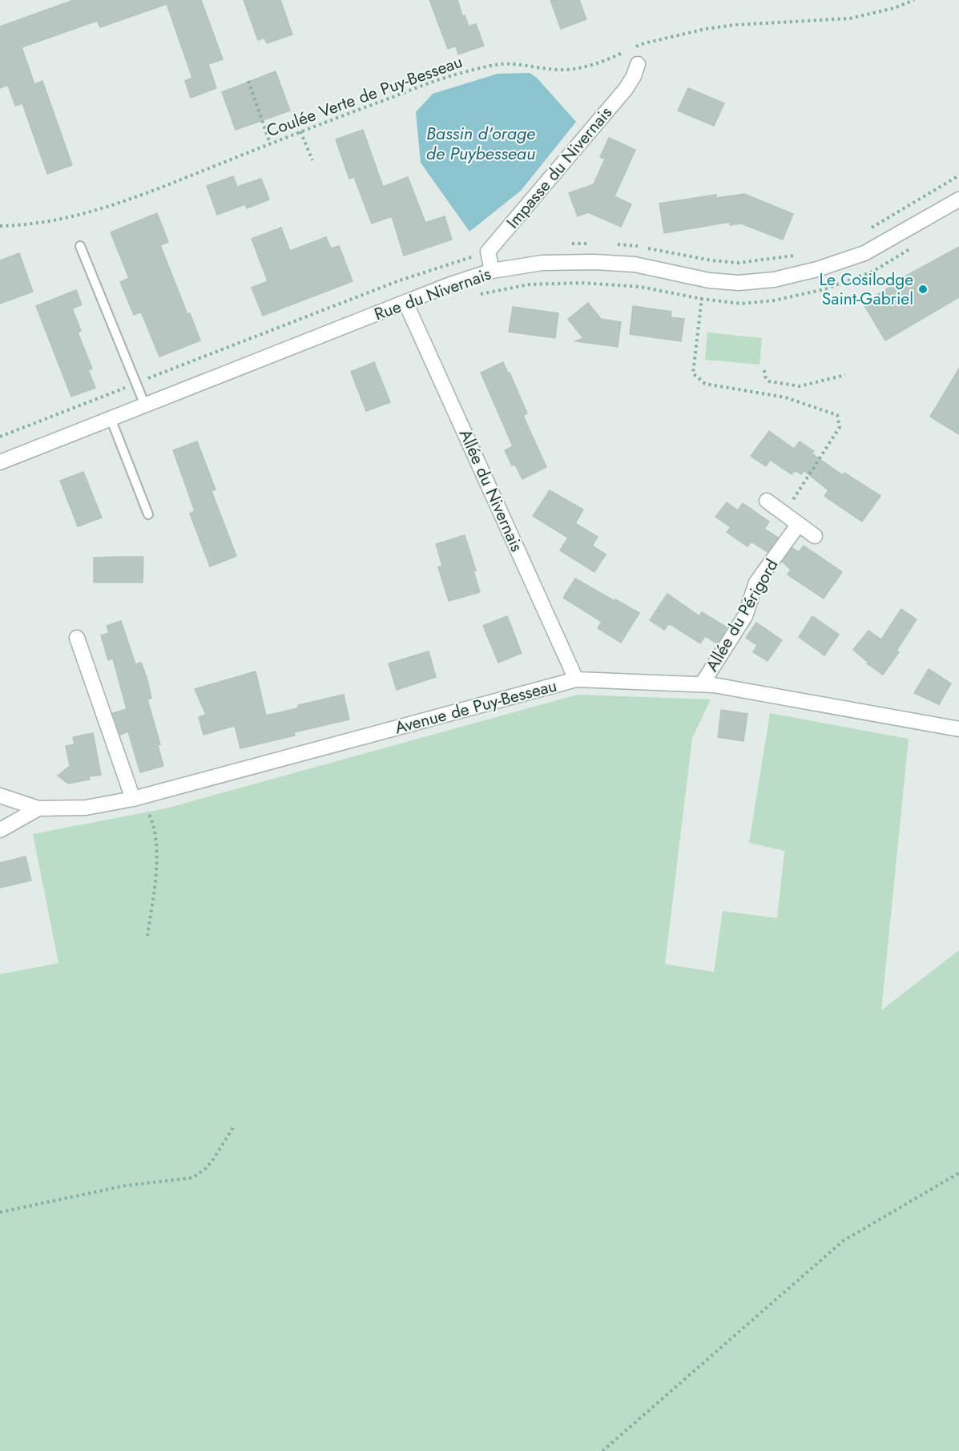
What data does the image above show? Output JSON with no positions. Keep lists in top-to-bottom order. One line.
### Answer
{"streets":{"street":["Impasse du Nivernais","Rue du Nivernais","Allée du Nivernais","Allée du Périgord","Avenue de Puy-Besseau"],"path":["Coulée Verte de Puy-Besseau"]},"crossings":[["Impasse du Nivernais","Rue du Nivernais"],["Rue du Nivernais","Allée du Nivernais"],["Allée du Nivernais","Avenue de Puy-Besseau"],["Allée du Périgord","Avenue de Puy-Besseau"]],"water":["Bassin d'orage de Puybesseau"],"places":["Le Cosilodge Saint-Gabriel"]}
